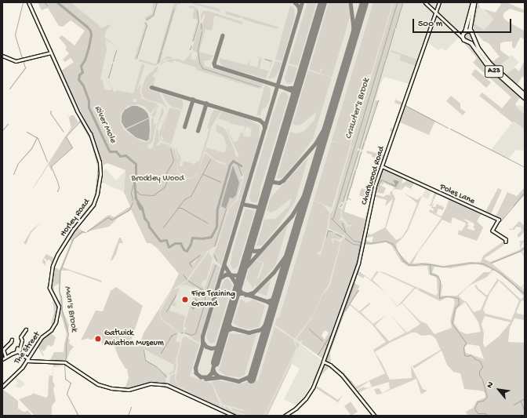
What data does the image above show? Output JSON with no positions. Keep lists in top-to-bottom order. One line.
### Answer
{"streets":{"main road":["A23"],"street":["Charlwood Road","Poles Lane","Horley Road","The Street"]},"crossings":[["Charlwood Road","Poles Lane"],["Horley Road","The Street"]],"water":["Crawter's Brook","River Mole","Man's Brook"],"parks":["Brockley Wood"],"places":["Fire Training Ground","Gatwick Aviation Museum"],"scale_bar":"500 m","north":"top left"}
